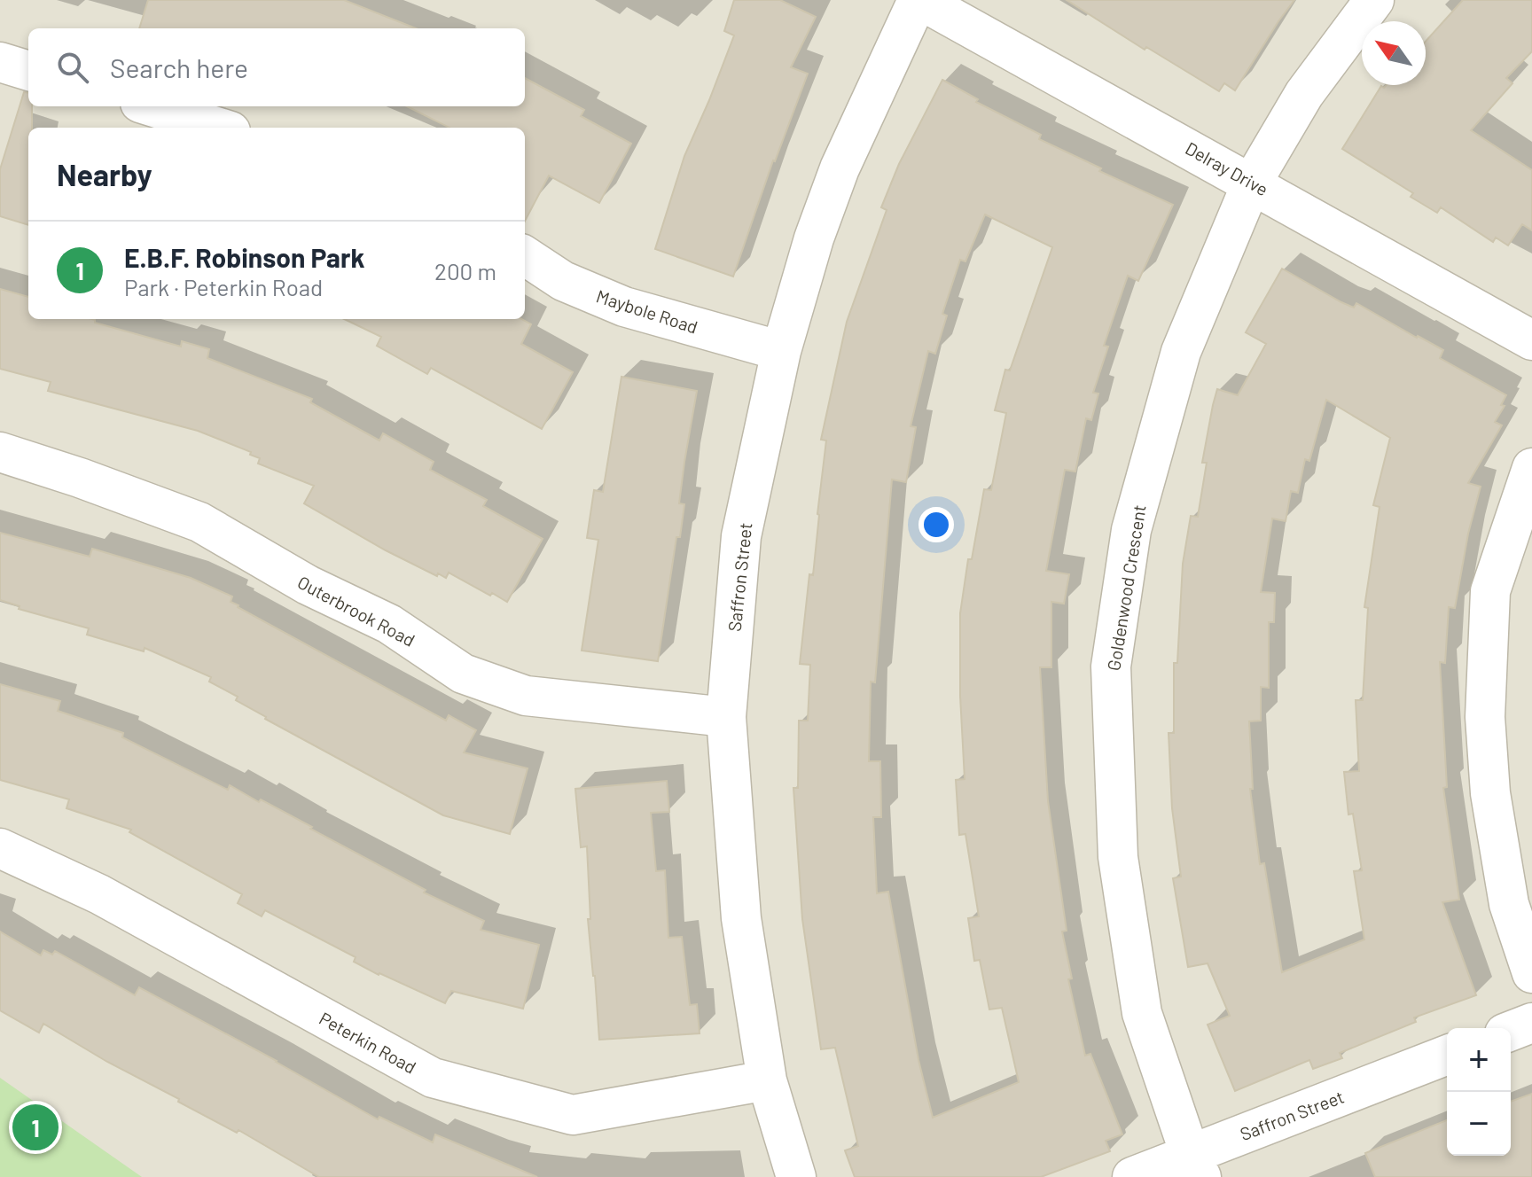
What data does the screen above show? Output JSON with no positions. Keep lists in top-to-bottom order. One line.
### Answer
{"streets":{"street":["Delray Drive","Maybole Road","Saffron Street","Goldenwood Crescent","Outerbrook Road","Peterkin Road"]},"crossings":[["Delray Drive","Saffron Street"],["Delray Drive","Goldenwood Crescent"],["Maybole Road","Saffron Street"],["Saffron Street","Goldenwood Crescent"],["Saffron Street","Outerbrook Road"],["Saffron Street","Peterkin Road"]],"north":"top left","page":{"search":"Search here","heading":"Nearby","list":[{"mark":"1","name":"E.B.F. Robinson Park","note":"Park · Peterkin Road","value":"200 m"}],"map_buttons":["+","−"],"pins":"1"}}
